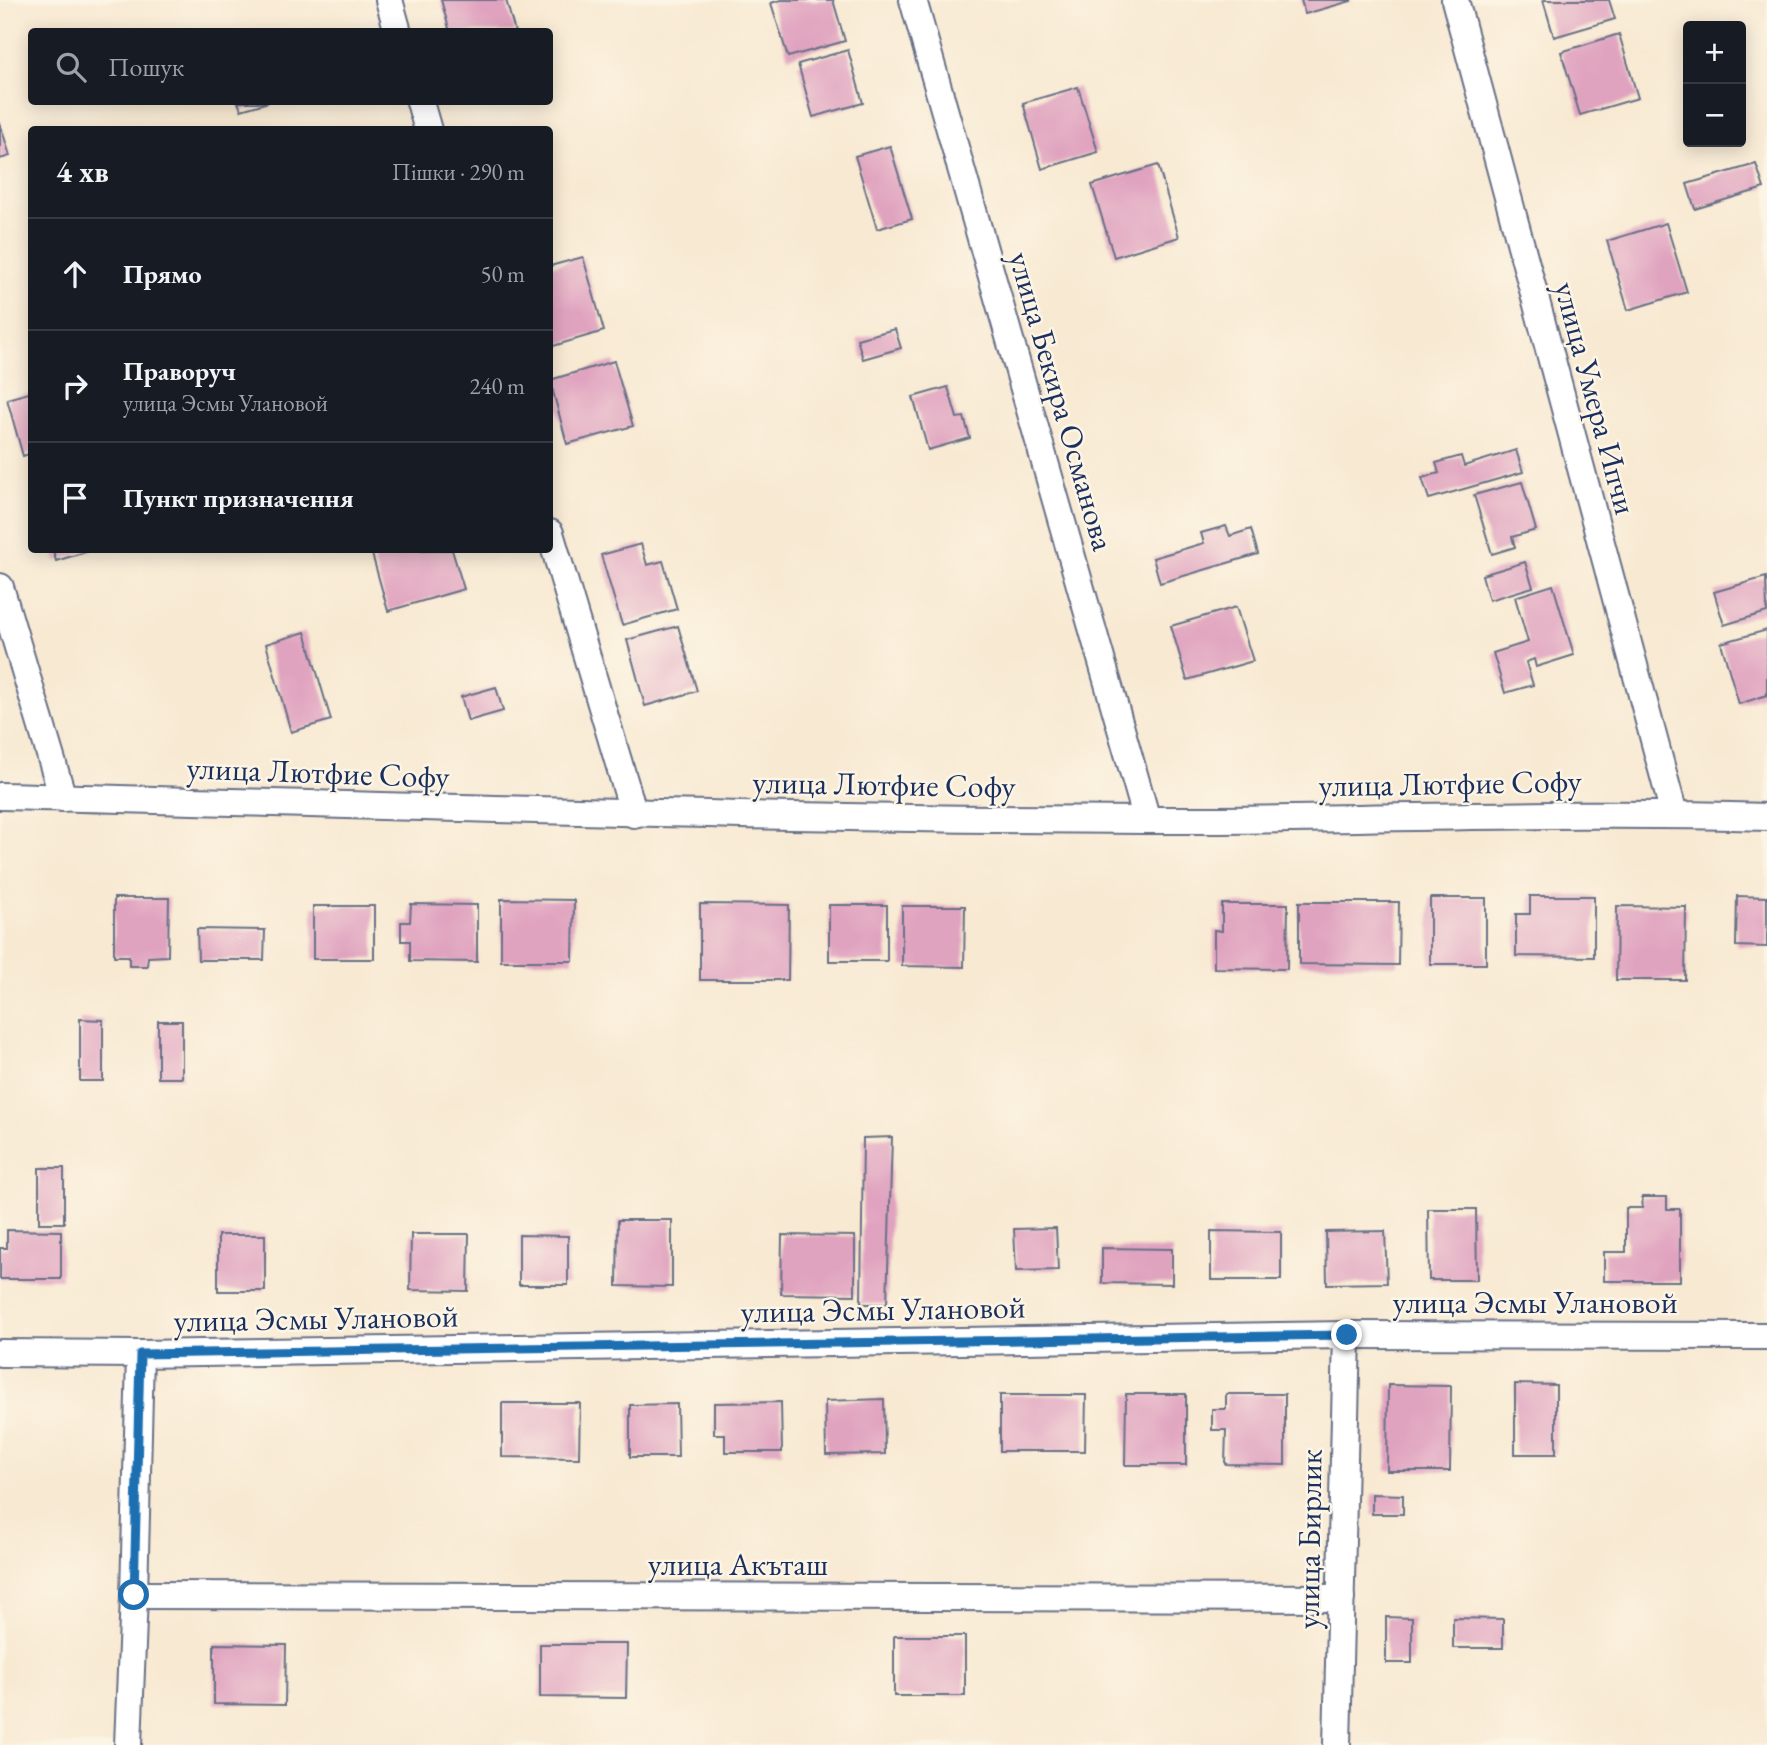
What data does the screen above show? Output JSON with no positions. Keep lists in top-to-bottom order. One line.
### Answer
{"streets":{"street":["улица Умера Ипчи","улица Бекира Османова","улица Лютфие Софу","улица Эсмы Улановой","улица Бирлик","улица Акъташ"]},"crossings":[["улица Умера Ипчи","улица Лютфие Софу"],["улица Бекира Османова","улица Лютфие Софу"],["улица Эсмы Улановой","улица Бирлик"],["улица Бирлик","улица Акъташ"]],"page":{"map_buttons":["+","−"],"search":"Пошук","heading":["4 хв","Пішки · 290 m"],"list":[["Прямо","50 m"],["Праворуч","улица Эсмы Улановой","240 m"],"Пункт призначення"]}}
